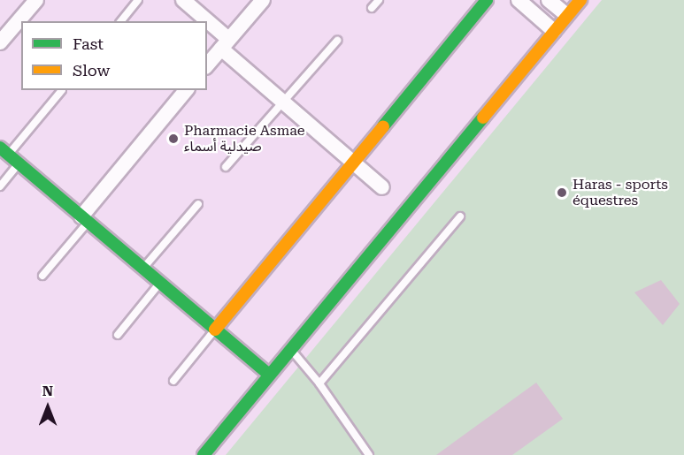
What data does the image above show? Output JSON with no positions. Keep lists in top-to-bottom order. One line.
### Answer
{"places":["Pharmacie Asmae صيدلية أسماء","Haras - sports équestres"],"legend":["Fast","Slow"],"north":"top"}
